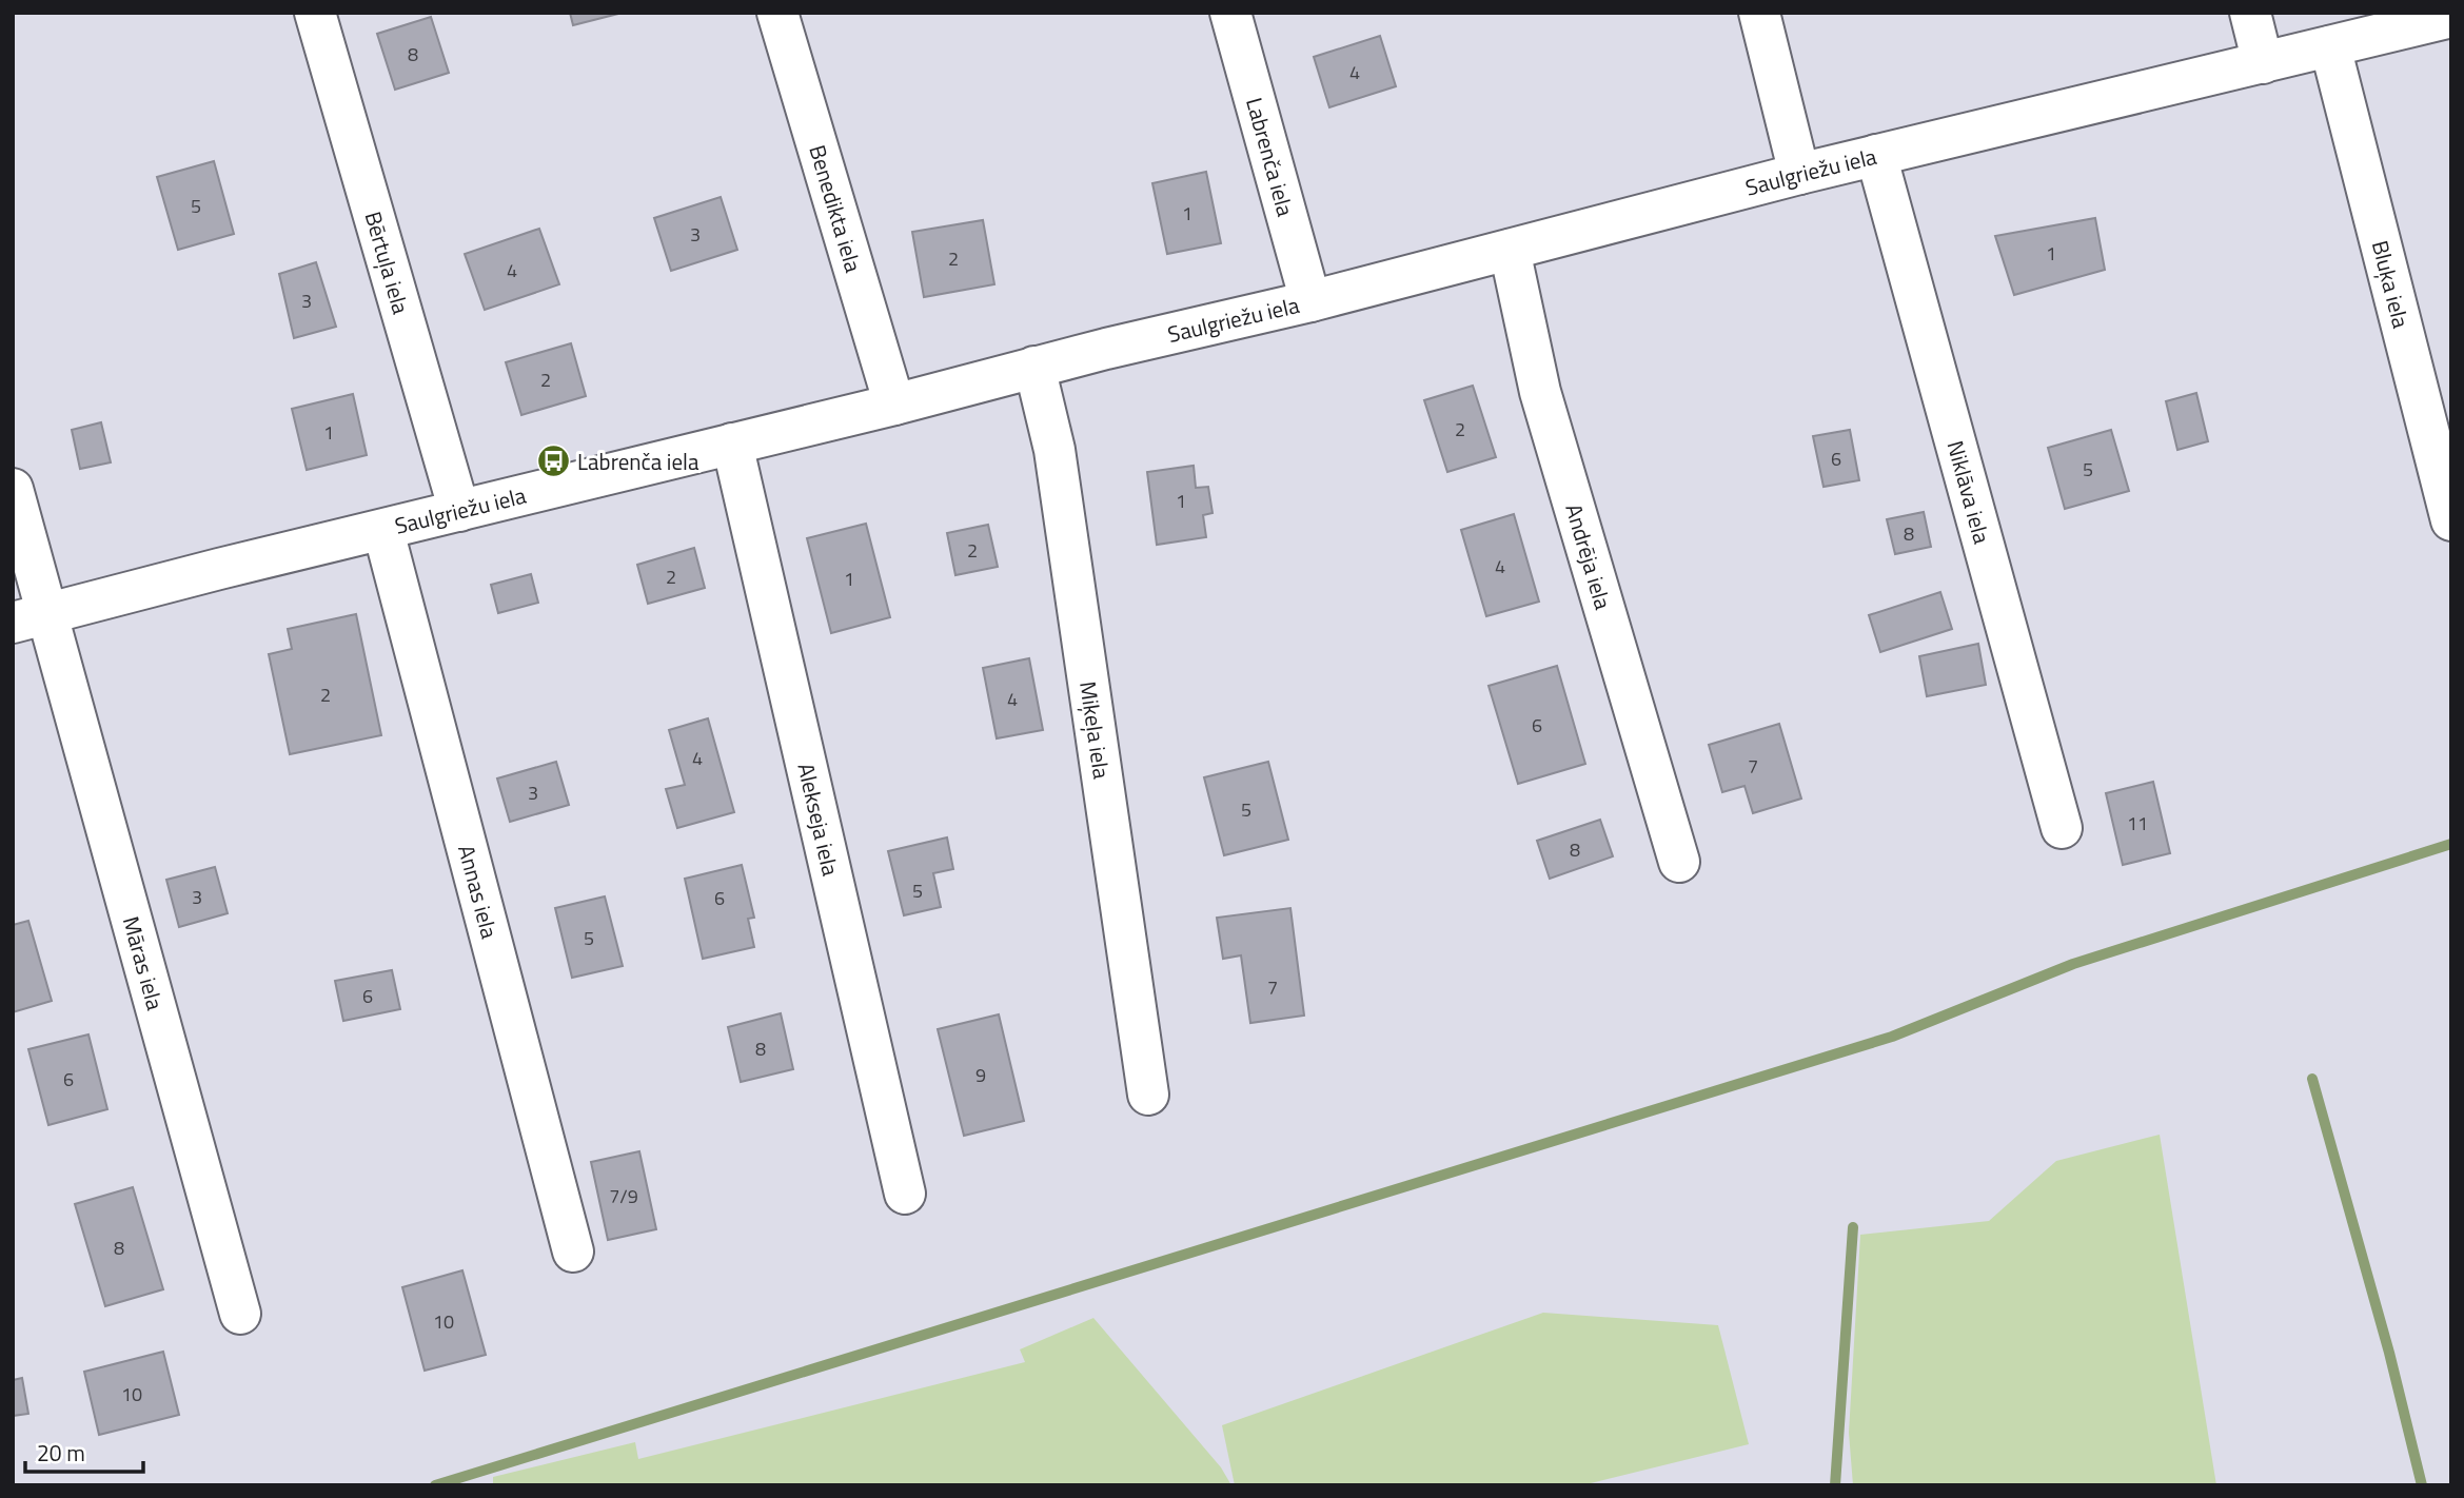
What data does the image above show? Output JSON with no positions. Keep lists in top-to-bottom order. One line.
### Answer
{"streets":{"street":["Labrenča iela","Saulgriežu iela","Benedikta iela","Bērtuļa iela","Bluķa iela","Niklāva iela","Andrēja iela","Miķeļa iela","Alekseja iela","Annas iela","Māras iela"]},"crossings":[["Labrenča iela","Saulgriežu iela"],["Saulgriežu iela","Benedikta iela"],["Saulgriežu iela","Bērtuļa iela"],["Saulgriežu iela","Bluķa iela"],["Saulgriežu iela","Niklāva iela"],["Saulgriežu iela","Andrēja iela"],["Saulgriežu iela","Miķeļa iela"],["Saulgriežu iela","Alekseja iela"],["Saulgriežu iela","Annas iela"],["Saulgriežu iela","Māras iela"]],"places":{"bus stop":["Labrenča iela"]},"house_numbers":["8","4","5","1","3","1","2","4","3","2","2","1","6","5","1","8","2","4","2","1","2","4","6","4","7","3","5","11","8","5","3","6","5","7","6","8","9","6","7/9","8","10","10"],"scale_bar":"20 m"}
